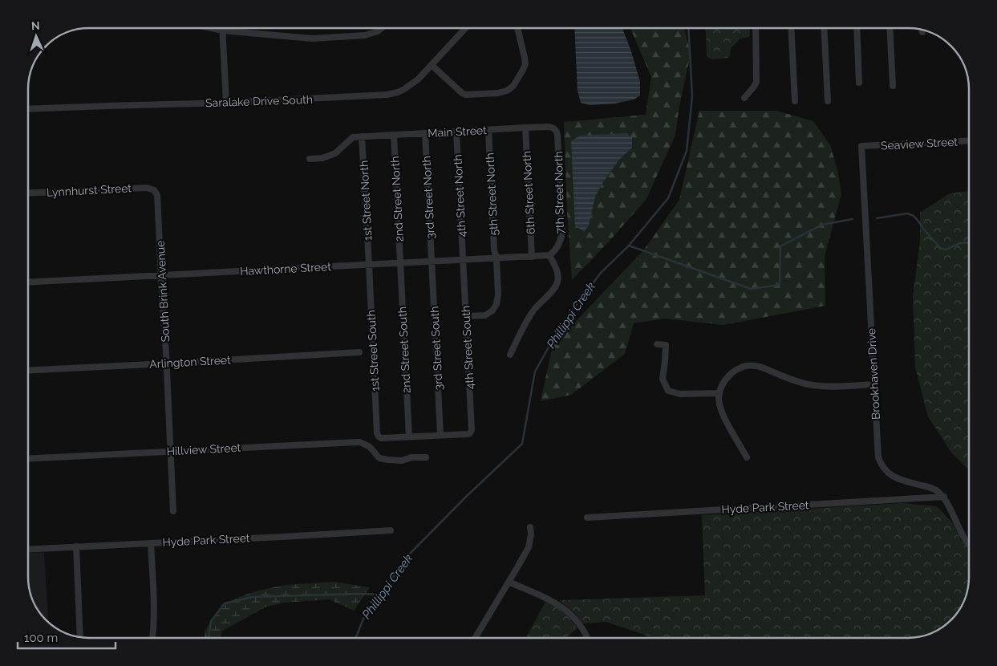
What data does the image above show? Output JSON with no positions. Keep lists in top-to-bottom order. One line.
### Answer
{"streets":{"street":["Saralake Drive South","Main Street","Seaview Street","Lynnhurst Street","6th Street North","7th Street North","5th Street North","4th Street North","3rd Street North","2nd Street North","1st Street North","Hawthorne Street","South Brink Avenue","4th Street South","3rd Street South","2nd Street South","1st Street South","Arlington Street","Brookhaven Drive","Hillview Street","Hyde Park Street"]},"crossings":[["Main Street","6th Street North"],["Main Street","7th Street North"],["Main Street","5th Street North"],["Main Street","4th Street North"],["Main Street","3rd Street North"],["Main Street","2nd Street North"],["Main Street","1st Street North"],["Seaview Street","Brookhaven Drive"],["Lynnhurst Street","South Brink Avenue"],["6th Street North","Hawthorne Street"],["7th Street North","Hawthorne Street"],["5th Street North","Hawthorne Street"],["5th Street North","4th Street South"],["4th Street North","Hawthorne Street"],["4th Street North","4th Street South"],["3rd Street North","Hawthorne Street"],["3rd Street North","3rd Street South"],["2nd Street North","Hawthorne Street"],["2nd Street North","2nd Street South"],["1st Street North","Hawthorne Street"],["1st Street North","1st Street South"],["Hawthorne Street","South Brink Avenue"],["Hawthorne Street","4th Street South"],["Hawthorne Street","3rd Street South"],["Hawthorne Street","2nd Street South"],["Hawthorne Street","1st Street South"],["South Brink Avenue","Arlington Street"],["South Brink Avenue","Hillview Street"],["4th Street South","3rd Street South"],["2nd Street South","1st Street South"],["Brookhaven Drive","Hyde Park Street"]],"water":["Phillippi Creek"],"scale_bar":"100 m","north":"top"}
